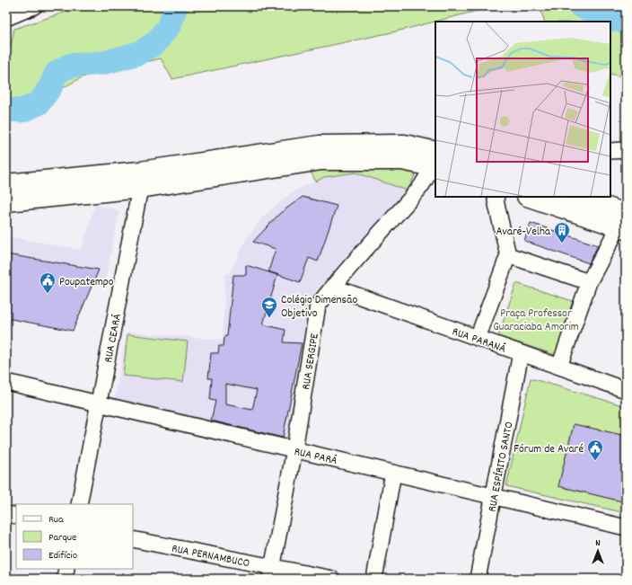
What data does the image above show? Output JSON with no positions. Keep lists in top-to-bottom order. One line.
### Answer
{"streets":{"street":["RUA CEARÁ","RUA PARANÁ","RUA SERGIPE","RUA PARÁ","RUA ESPÍRITO SANTO","RUA PERNAMBUCO"]},"crossings":[["RUA CEARÁ","RUA PARÁ"],["RUA PARANÁ","RUA SERGIPE"],["RUA PARANÁ","RUA ESPÍRITO SANTO"],["RUA SERGIPE","RUA PARÁ"],["RUA SERGIPE","RUA PERNAMBUCO"],["RUA PARÁ","RUA ESPÍRITO SANTO"]],"parks":["Praça Professor Guaraciaba Amorim"],"places":{"building":["Avaré-Velha"],"public building":["Poupatempo","Fórum de Avaré"],"school or university":["Colégio Dimensão Objetivo"]},"legend":["Rua","Parque","Edifício"],"north":"top"}
